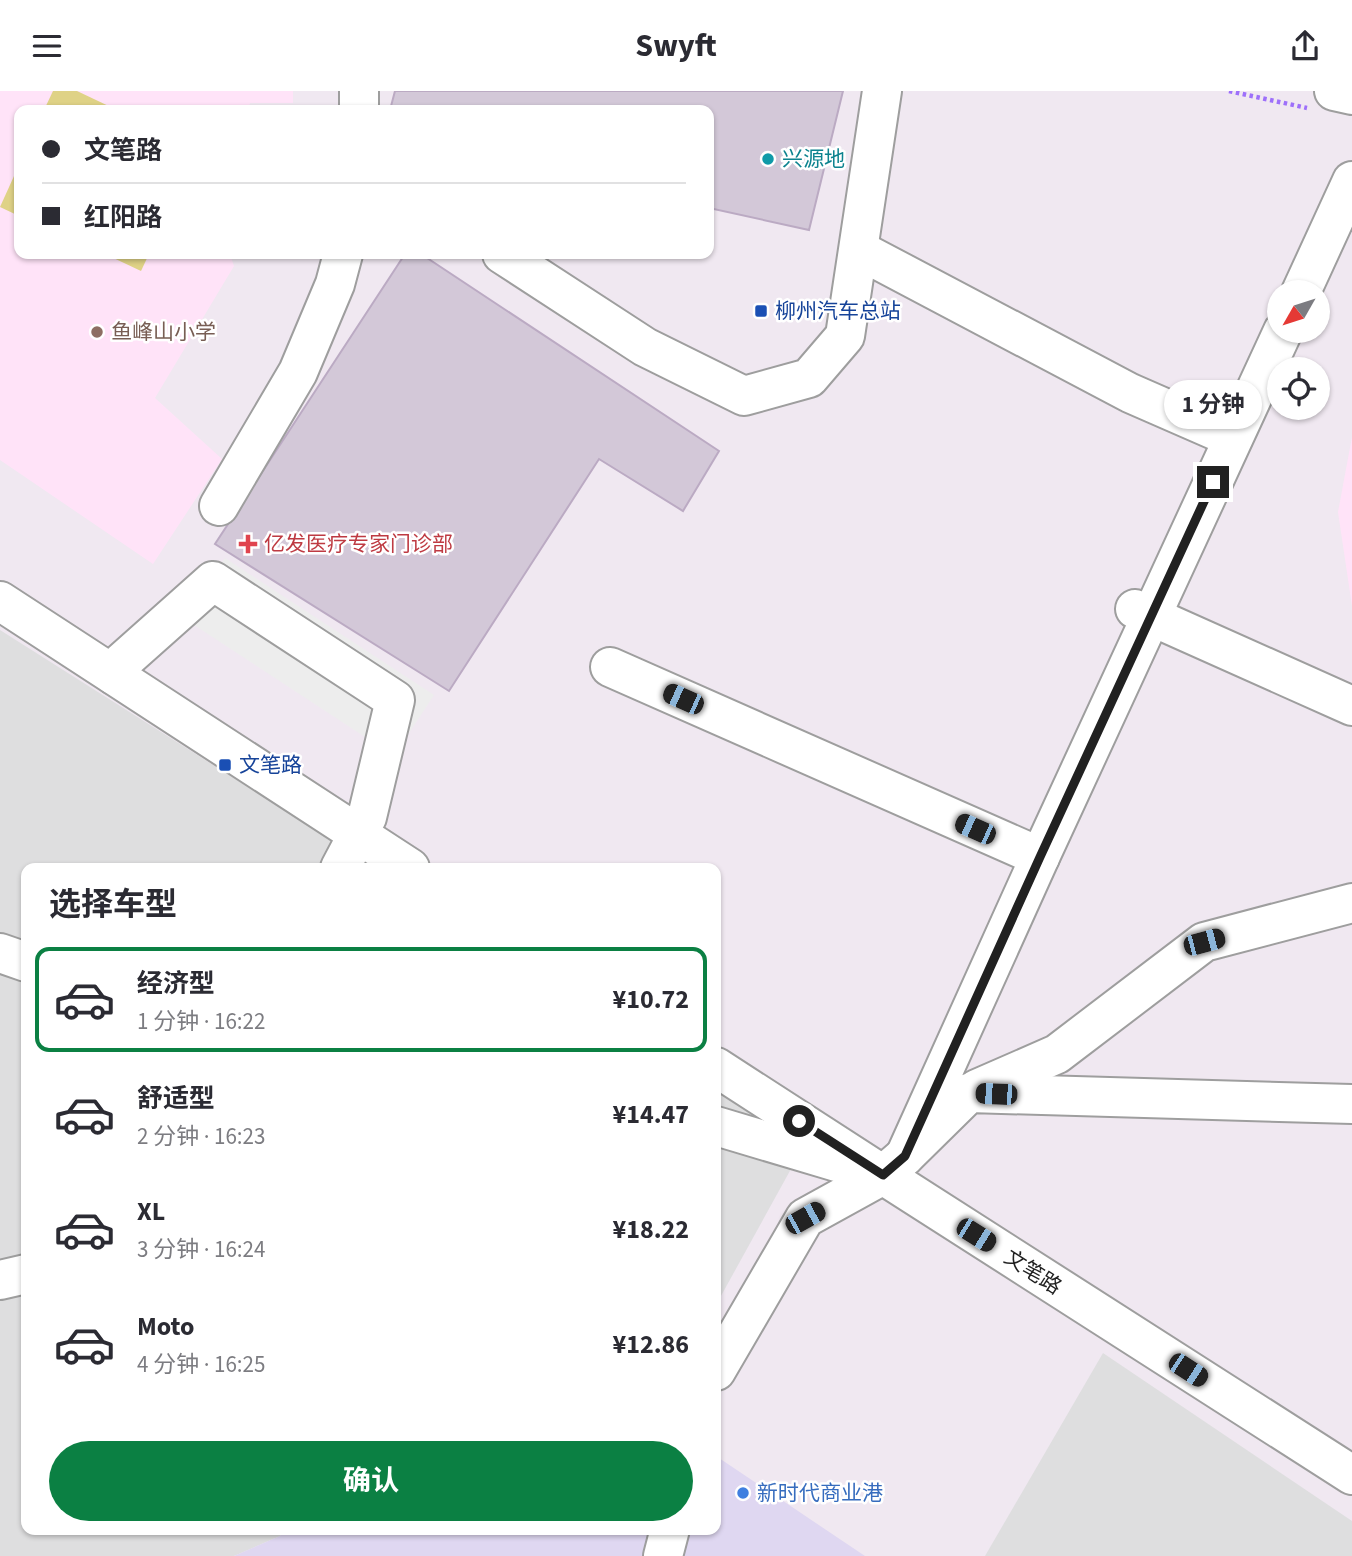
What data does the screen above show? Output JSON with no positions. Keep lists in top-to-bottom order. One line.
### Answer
{"streets":{"street":["文笔路"]},"places":{"other":["兴源地","鱼峰山小学","新时代商业港"],"transit":["柳州汽车总站","文笔路"],"health":["亿发医疗专家门诊部"]},"north":"bottom left","page":{"header":"Swyft","banner":["文笔路","红阳路"],"bubble":"1 分钟","heading":"选择车型","list":[{"name":"经济型","note":"1 分钟 · 16:22","value":"¥10.72"},{"name":"舒适型","note":"2 分钟 · 16:23","value":"¥14.47"},{"name":"XL","note":"3 分钟 · 16:24","value":"¥18.22"},{"name":"Moto","note":"4 分钟 · 16:25","value":"¥12.86"}],"buttons":"确认"}}
